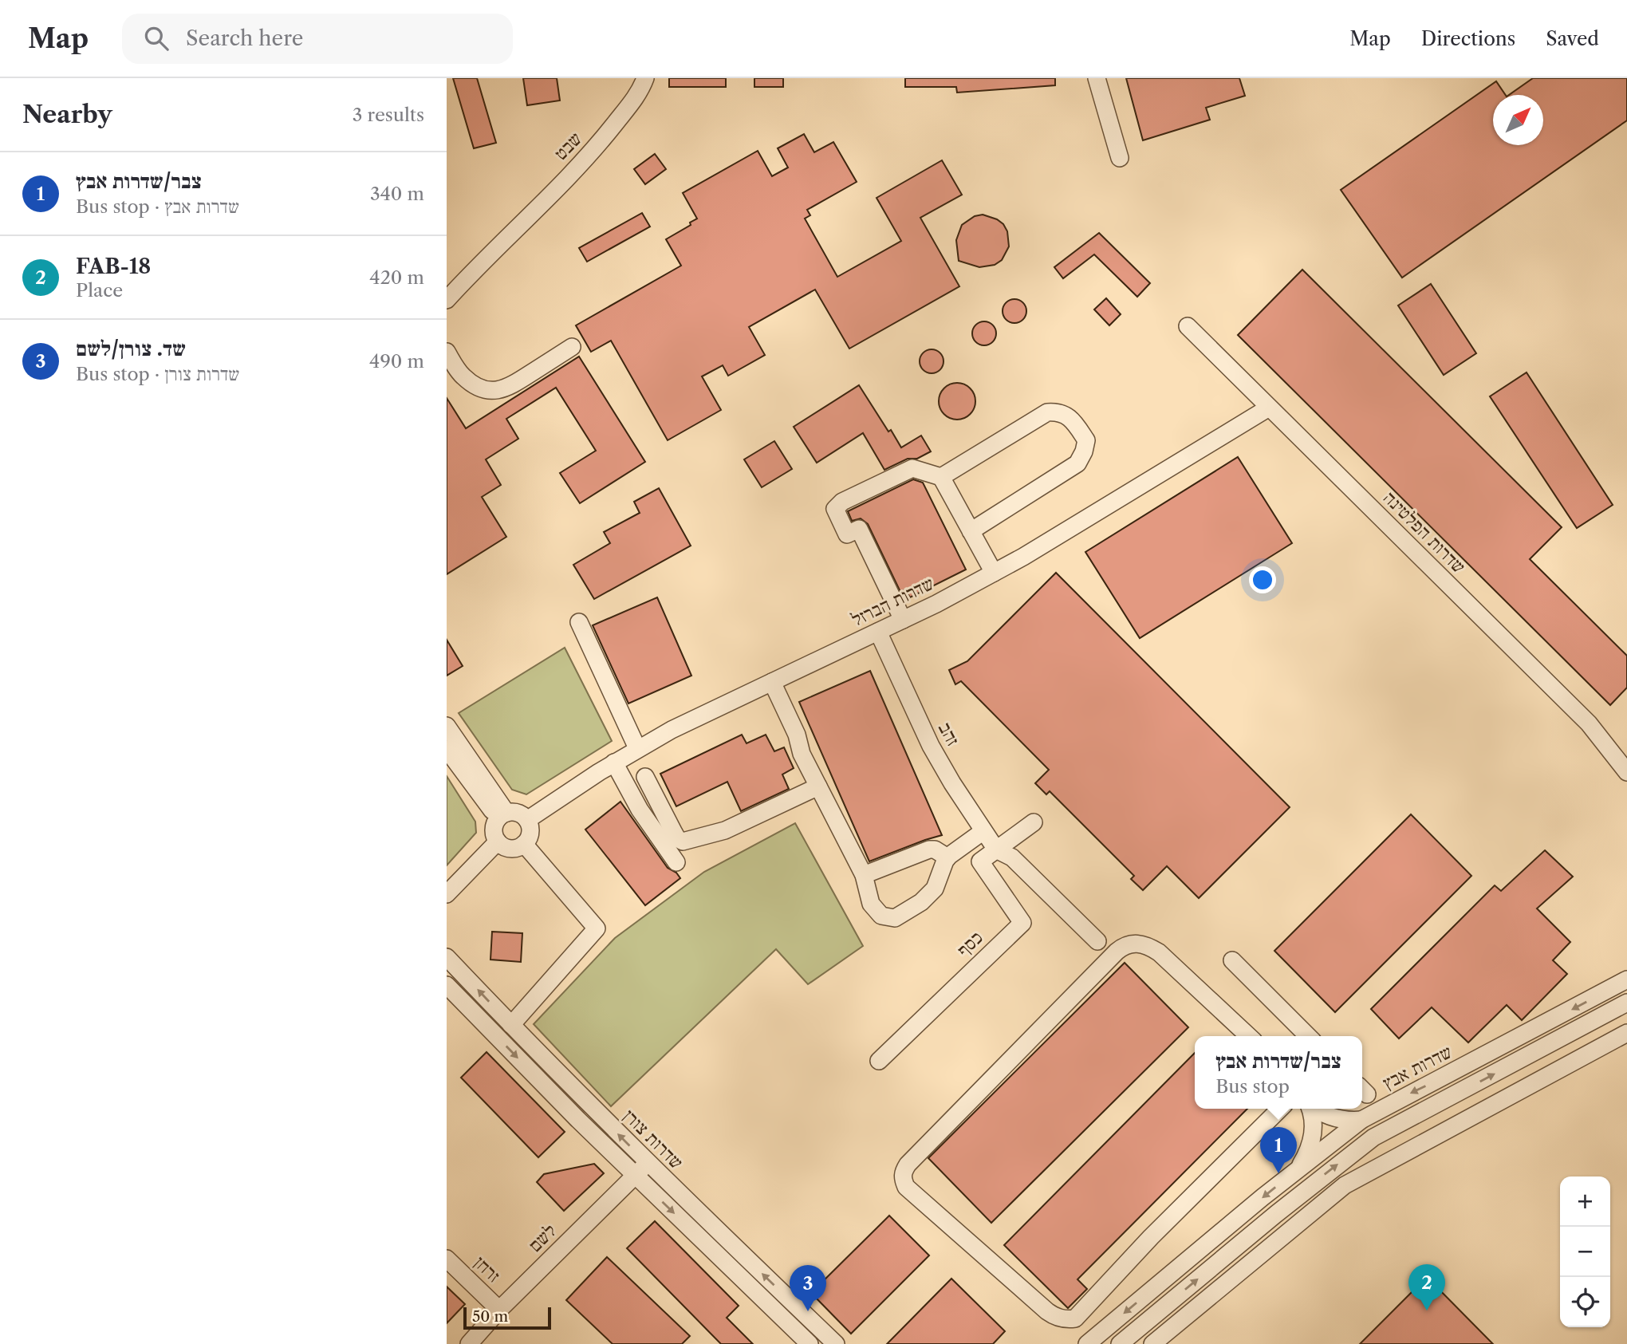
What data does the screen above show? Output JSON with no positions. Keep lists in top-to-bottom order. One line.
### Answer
{"streets":{"street":["שבט","שדרות הפלטינה","שדרות הברזל","זהב","כסף","שדרות אבץ","שדרות צורן","לשם","זרחן"]},"crossings":[["שדרות הפלטינה","שדרות הברזל"],["שדרות הברזל","זהב"],["זהב","כסף"],["שדרות צורן","לשם"],["לשם","זרחן"]],"scale_bar":"50 m","north":"top right","page":{"header":"Map","search":"Search here","nav":["Map","Directions","Saved"],"heading":["Nearby","3 results"],"list":[{"mark":"1","name":"צבר/שדרות אבץ","note":"Bus stop · שדרות אבץ","value":"340 m"},{"mark":"2","name":"FAB-18","note":"Place","value":"420 m"},{"mark":"3","name":"שד. צורן/לשם","note":"Bus stop · שדרות צורן","value":"490 m"}],"popup":["צבר/שדרות אבץ","Bus stop"],"pins":["1","2","3"],"map_buttons":["+","−"],"scale":"50 m"}}
